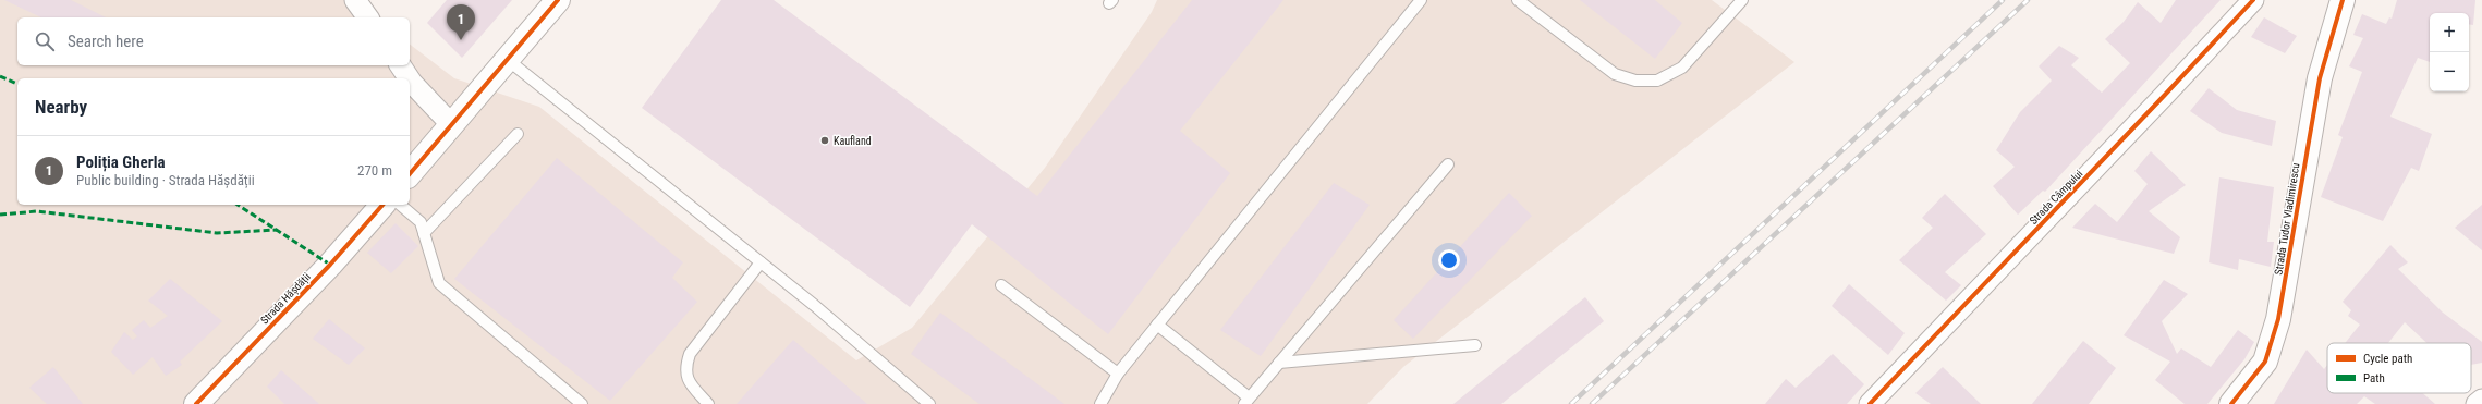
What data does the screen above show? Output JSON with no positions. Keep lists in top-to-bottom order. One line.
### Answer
{"streets":{"street":["Strada Câmpului","Strada Tudor Vladimirescu","Strada Hășdății"]},"places":["Kaufland"],"legend":["Cycle path","Path"],"page":{"pins":"1","map_buttons":["+","−"],"search":"Search here","heading":"Nearby","list":[{"mark":"1","name":"Poliția Gherla","note":"Public building · Strada Hășdății","value":"270 m"}]}}
